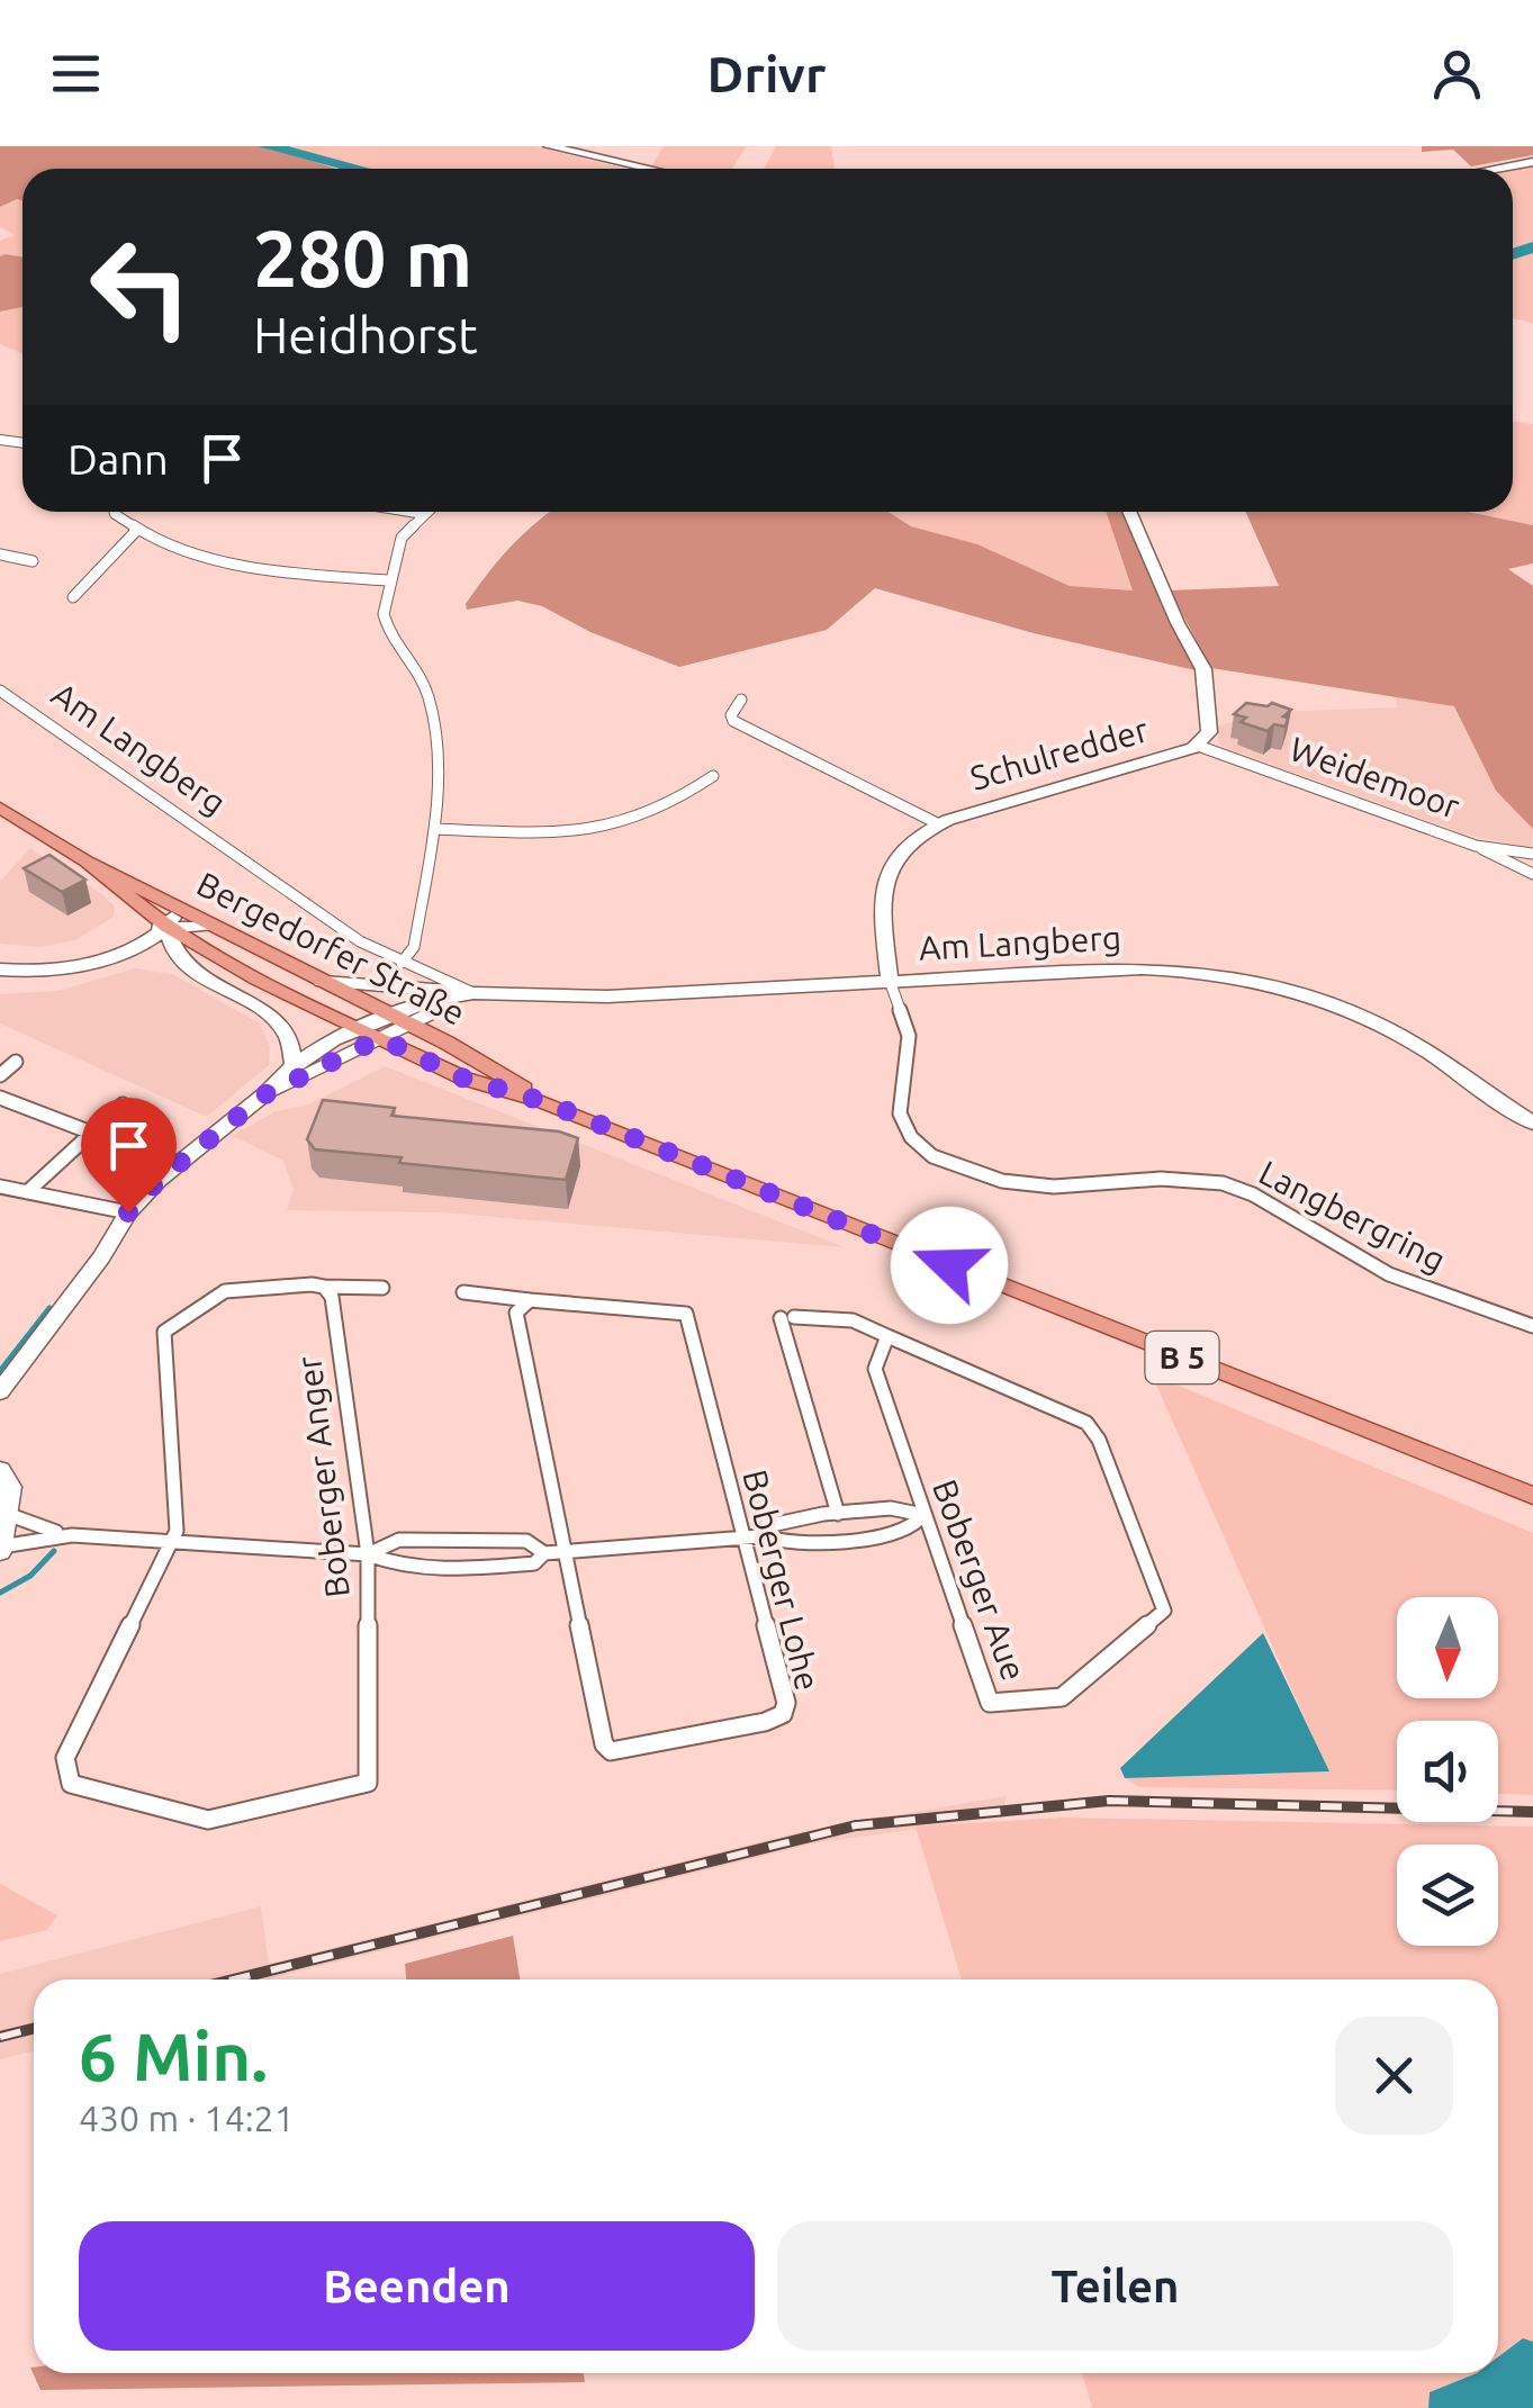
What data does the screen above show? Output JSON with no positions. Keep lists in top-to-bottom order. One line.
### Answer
{"streets":{"main road":["Bergedorfer Straße","B 5"],"street":["Am Langberg","Schulredder","Weidemoor","Langbergring","Boberger Anger","Boberger Lohe","Boberger Aue"]},"crossings":[["Am Langberg","Schulredder"],["Am Langberg","Bergedorfer Straße"],["Am Langberg","Langbergring"],["Schulredder","Weidemoor"],["Schulredder","Langbergring"]],"north":"bottom","page":{"header":"Drivr","turn":["280 m","Heidhorst"],"then":"Dann","heading":["6 Min.","430 m · 14:21"],"buttons":["Beenden","Teilen"]}}
